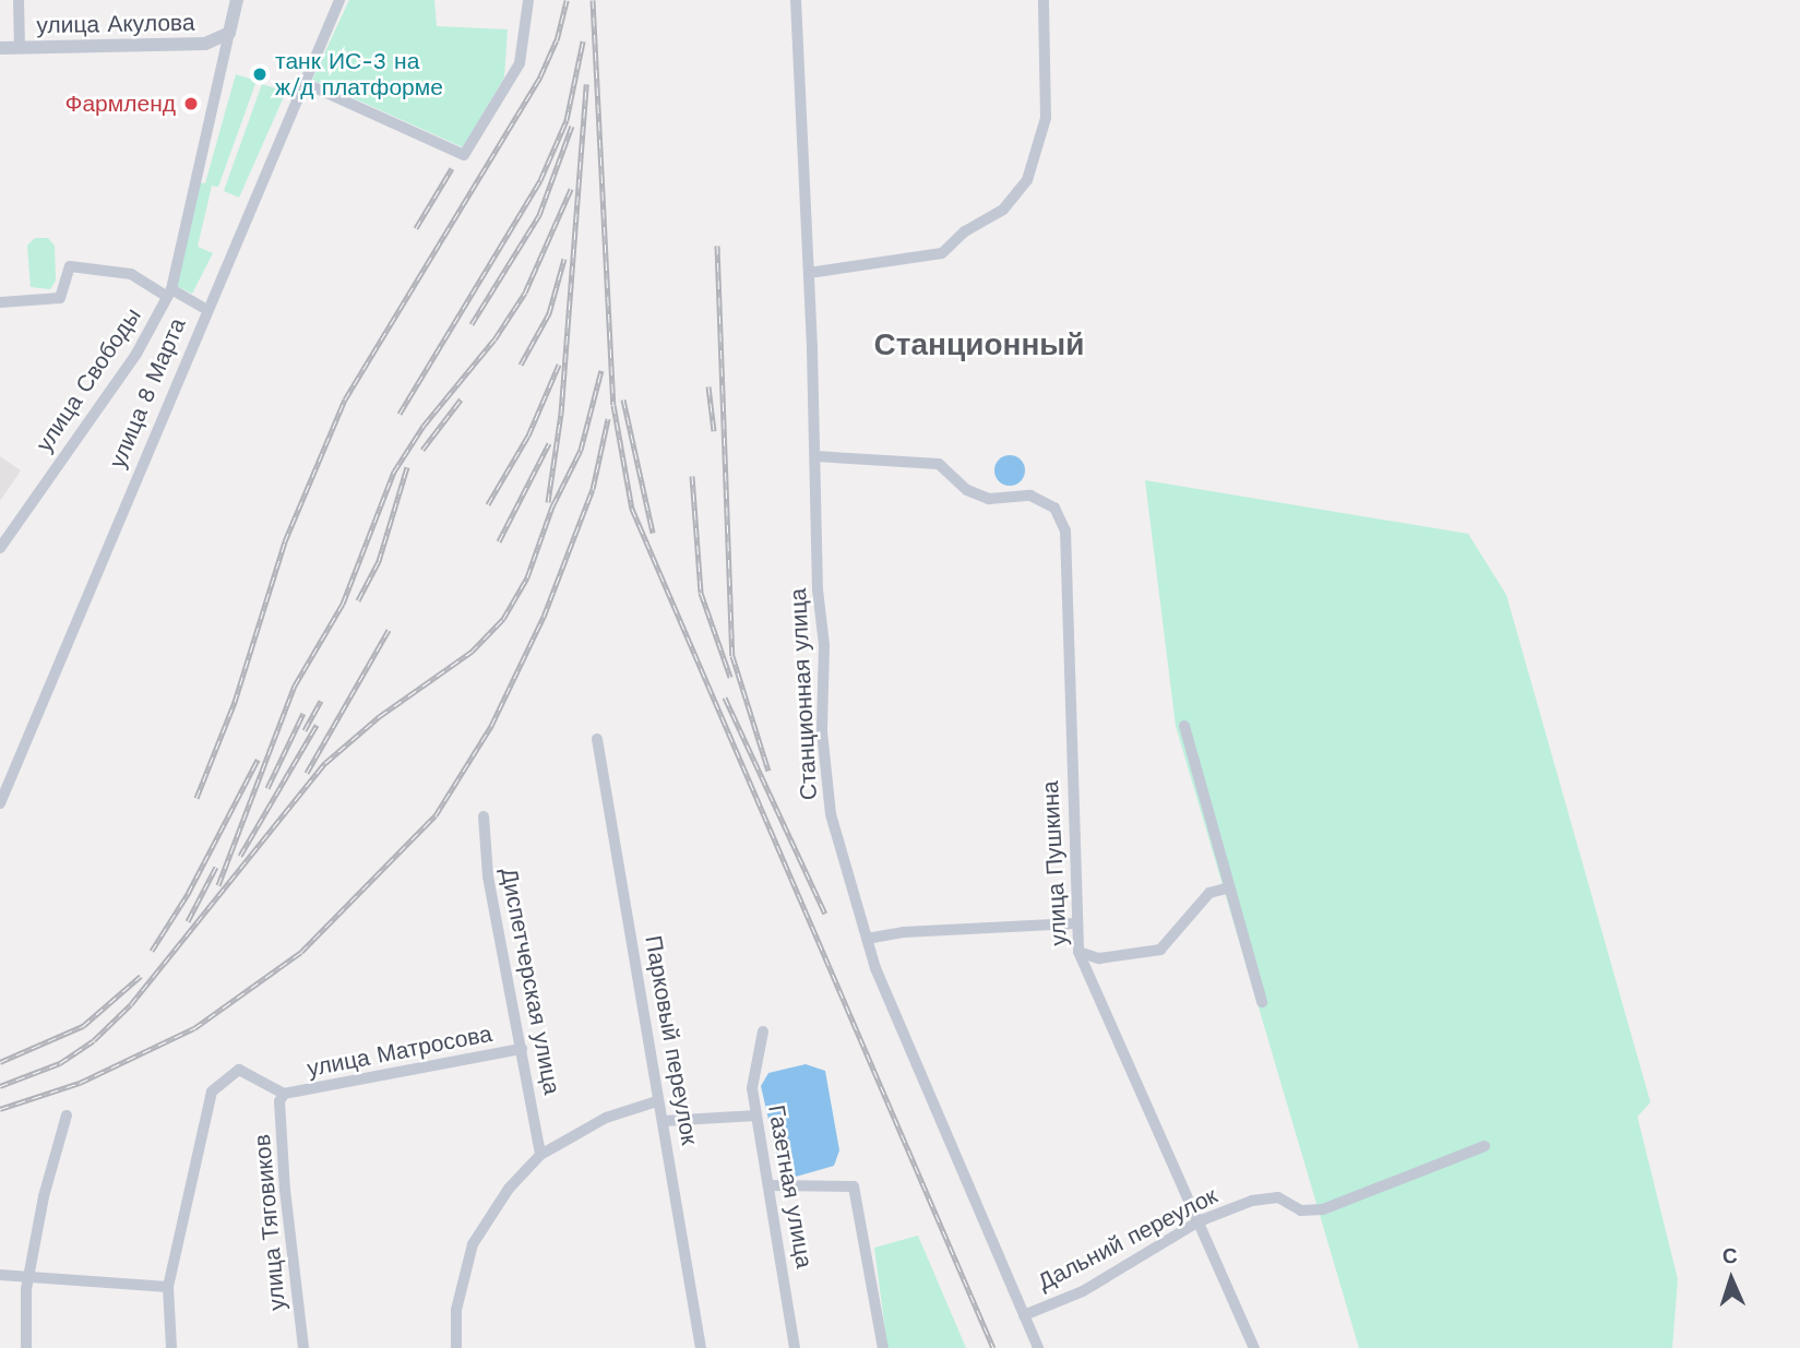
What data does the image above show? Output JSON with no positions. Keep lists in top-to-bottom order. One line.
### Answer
{"streets":{"street":["улица Акулова","улица Свободы","улица 8 Марта","Станционная улица","улица Пушкина","Диспетчерская улица","Парковый переулок","улица Матросова","Газетная улица","улица Тяговиков","Дальний переулок"]},"crossings":[["улица Акулова","улица Свободы"],["Станционная улица","улица Пушкина"],["Станционная улица","Дальний переулок"],["улица Пушкина","Дальний переулок"],["Диспетчерская улица","улица Матросова"],["улица Матросова","улица Тяговиков"]],"districts":["Станционный"],"places":["танк ИС-3 на ж/д платформе","Фармленд"],"north":"top"}
